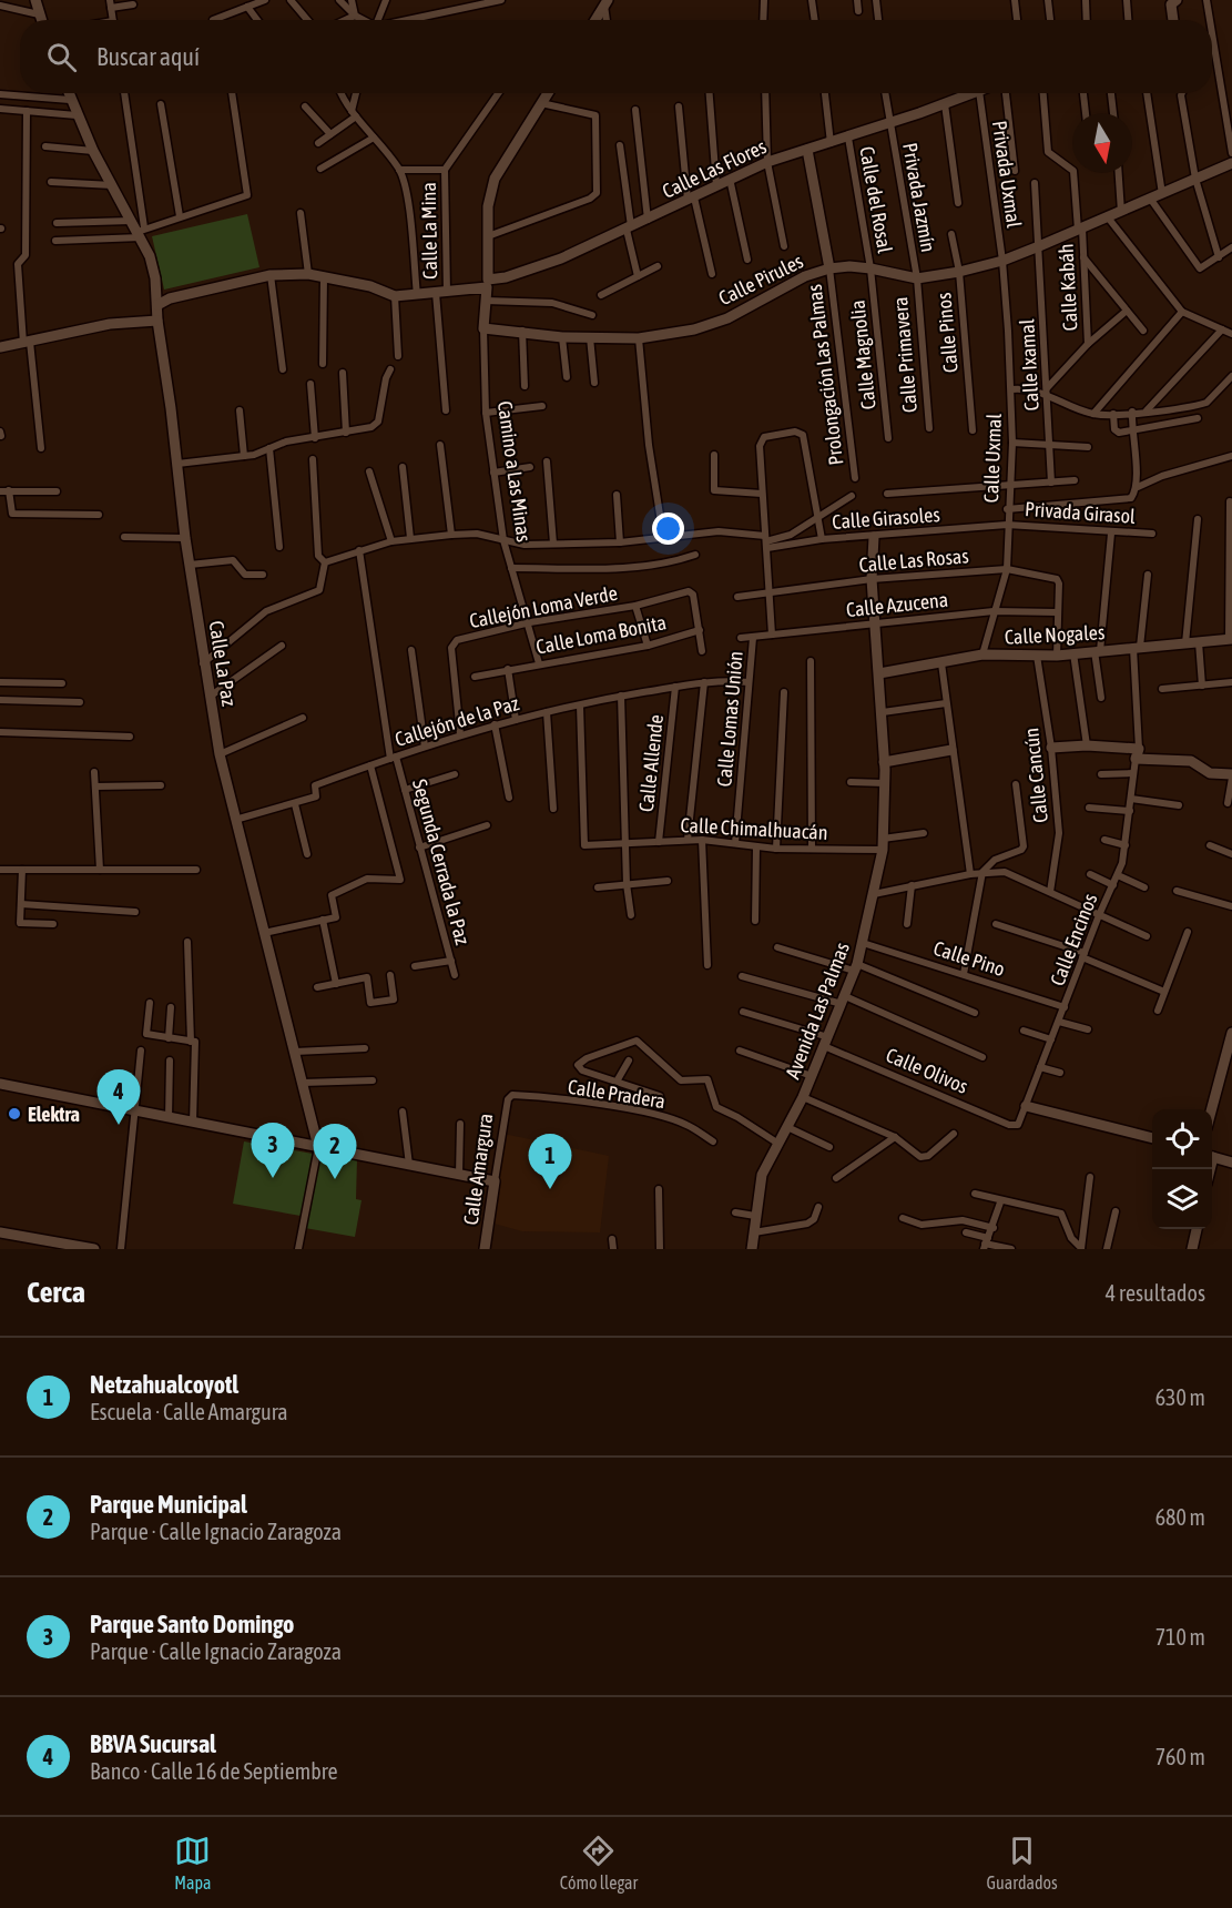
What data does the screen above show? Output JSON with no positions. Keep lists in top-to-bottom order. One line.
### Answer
{"streets":{"main road":["Calle Las Flores","Calle Pirules","Camino a Las Minas","Calle Nogales","Calle La Paz","Avenida Las Palmas","Calle Amargura"],"street":["Privada Uxmal","Privada Jazmín","Calle del Rosal","Calle La Mina","Calle Kabáh","Calle Pinos","Calle Magnolia","Calle Primavera","Calle Ixamal","Prolongación Las Palmas","Calle Uxmal","Privada Girasol","Calle Girasoles","Calle Las Rosas","Calle Azucena","Callejón Loma Verde","Calle Loma Bonita","Calle Lomas Unión","Callejón de la Paz","Calle Allende","Calle Cancún","Calle Chimalhuacán","Segunda Cerrada la Paz","Calle Encinos","Calle Pino","Calle Olivos","Calle Pradera"]},"crossings":[["Calle Las Flores","Privada Jazmín"],["Calle Las Flores","Calle del Rosal"],["Calle Las Flores","Calle La Mina"],["Calle Las Flores","Camino a Las Minas"],["Calle Las Flores","Calle La Paz"],["Privada Uxmal","Calle Pirules"],["Privada Uxmal","Calle Uxmal"],["Privada Jazmín","Calle Pirules"],["Privada Jazmín","Calle Primavera"],["Calle del Rosal","Calle Pirules"],["Calle del Rosal","Calle Magnolia"],["Calle Pirules","Calle Kabáh"],["Calle Pirules","Calle Pinos"],["Calle Pirules","Calle Magnolia"],["Calle Pirules","Calle Primavera"],["Calle Pirules","Calle Ixamal"],["Calle Pirules","Prolongación Las Palmas"],["Calle Pirules","Calle Uxmal"],["Calle Pirules","Camino a Las Minas"],["Calle Uxmal","Privada Girasol"],["Calle Uxmal","Calle Girasoles"],["Calle Uxmal","Calle Las Rosas"],["Calle Uxmal","Calle Azucena"],["Calle Uxmal","Calle Nogales"],["Camino a Las Minas","Callejón Loma Verde"],["Camino a Las Minas","Calle Loma Bonita"],["Privada Girasol","Calle Girasoles"],["Calle Girasoles","Avenida Las Palmas"],["Calle Las Rosas","Calle Azucena"],["Calle Las Rosas","Avenida Las Palmas"],["Calle Azucena","Calle Lomas Unión"],["Calle Azucena","Avenida Las Palmas"],["Callejón Loma Verde","Calle Loma Bonita"],["Callejón Loma Verde","Callejón de la Paz"],["Calle Nogales","Calle Cancún"],["Calle Nogales","Calle Encinos"],["Calle Nogales","Avenida Las Palmas"],["Calle Lomas Unión","Callejón de la Paz"],["Calle Lomas Unión","Calle Chimalhuacán"],["Callejón de la Paz","Calle Allende"],["Callejón de la Paz","Calle Chimalhuacán"],["Callejón de la Paz","Segunda Cerrada la Paz"],["Calle Allende","Calle Chimalhuacán"],["Calle Chimalhuacán","Avenida Las Palmas"],["Calle Encinos","Calle Pino"],["Calle Encinos","Calle Olivos"],["Calle Pino","Avenida Las Palmas"],["Avenida Las Palmas","Calle Olivos"],["Calle Pradera","Calle Amargura"]],"places":["Elektra"],"north":"bottom","page":{"search":"Buscar aquí","pins":["4","3","2","1"],"heading":["Cerca","4 resultados"],"list":[{"mark":"1","name":"Netzahualcoyotl","note":"Escuela · Calle Amargura","value":"630 m"},{"mark":"2","name":"Parque Municipal","note":"Parque · Calle Ignacio Zaragoza","value":"680 m"},{"mark":"3","name":"Parque Santo Domingo","note":"Parque · Calle Ignacio Zaragoza","value":"710 m"},{"mark":"4","name":"BBVA Sucursal","note":"Banco · Calle 16 de Septiembre","value":"760 m"}],"nav":["Mapa","Cómo llegar","Guardados"]}}
